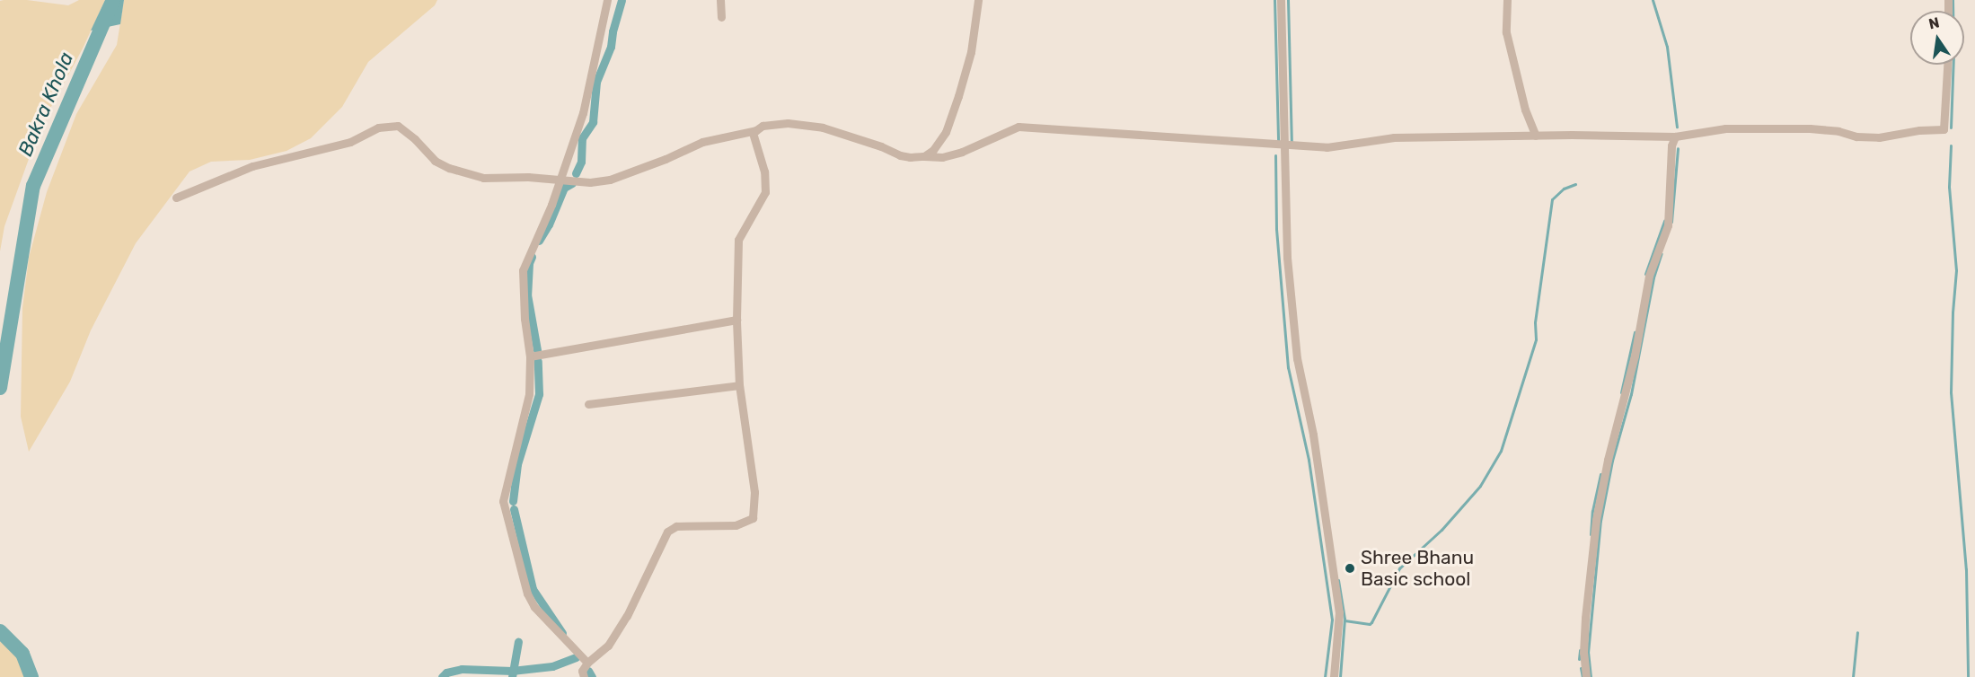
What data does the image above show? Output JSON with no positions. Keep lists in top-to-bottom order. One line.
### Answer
{"water":["Bakra Khola"],"places":["Shree Bhanu Basic school"],"north":"top"}
